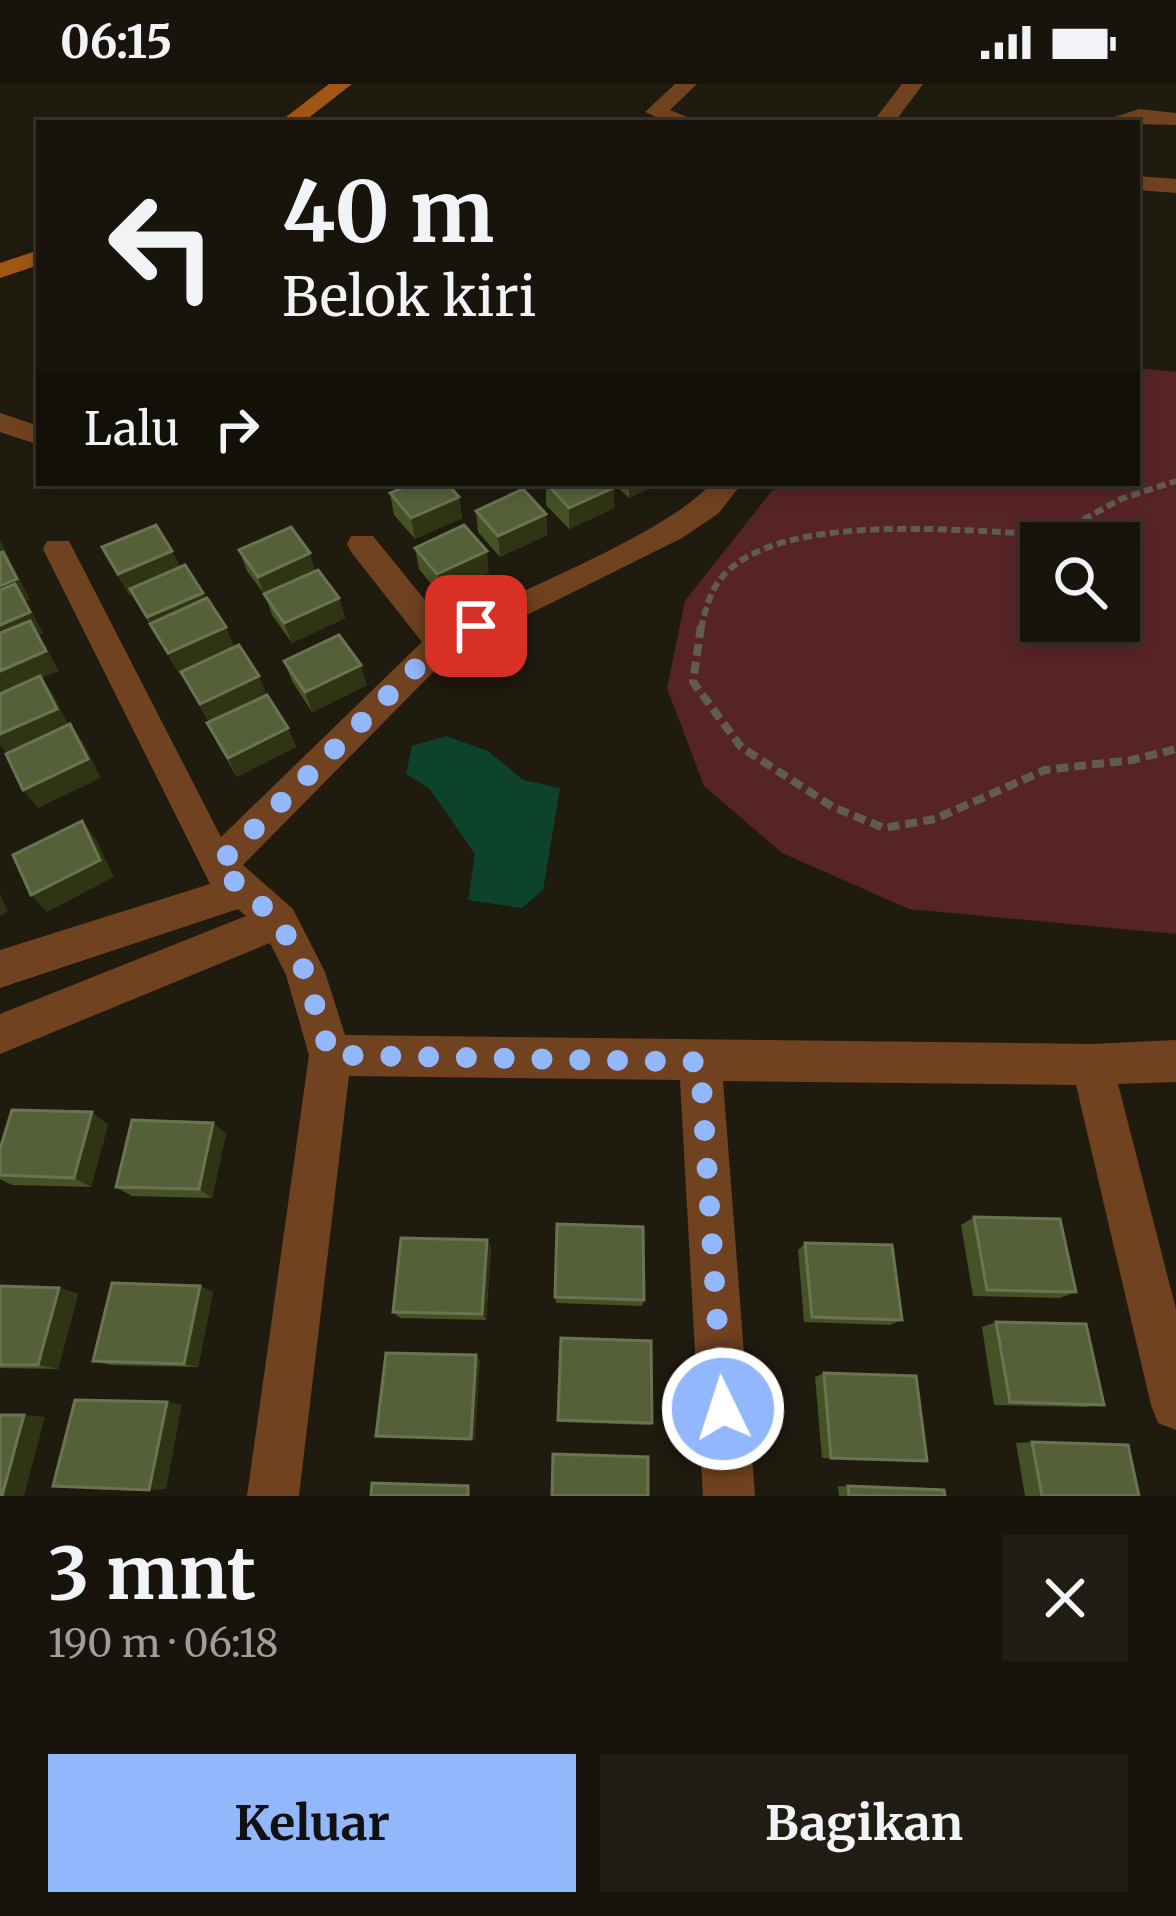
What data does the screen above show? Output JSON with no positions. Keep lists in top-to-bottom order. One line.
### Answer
{"page":{"status":"06:15","turn":["40 m","Belok kiri"],"then":"Lalu","heading":["3 mnt","190 m · 06:18"],"buttons":["Keluar","Bagikan"]}}
